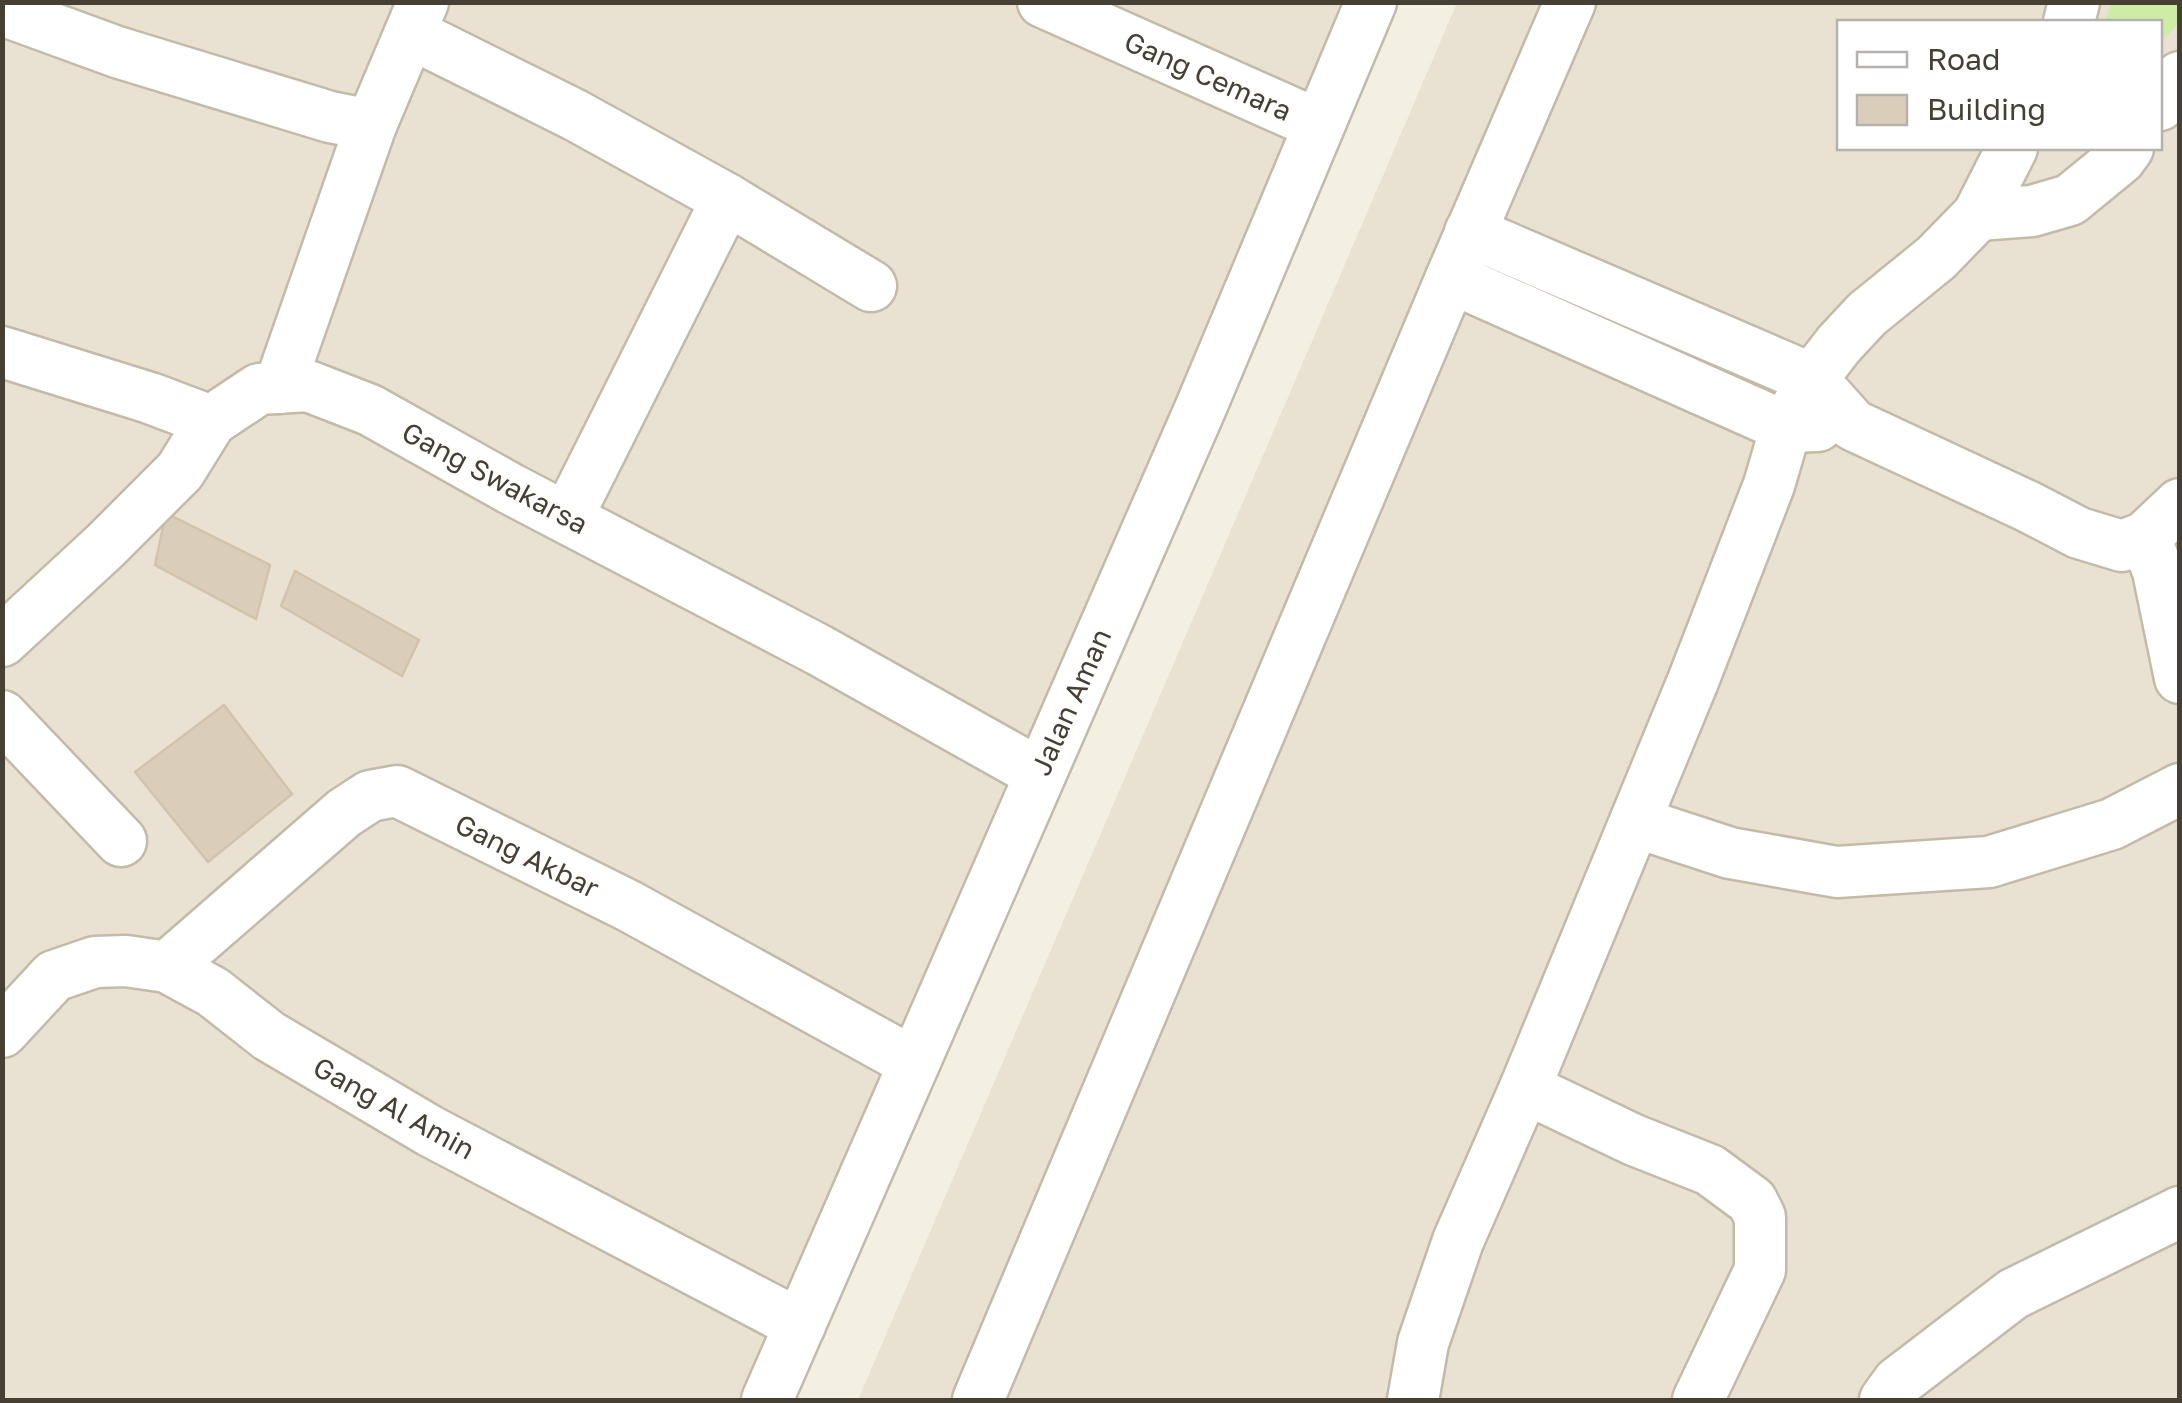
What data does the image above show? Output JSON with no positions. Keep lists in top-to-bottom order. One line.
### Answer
{"streets":{"street":["Gang Cemara","Gang Swakarsa","Jalan Aman","Gang Akbar","Gang Al Amin"]},"crossings":[["Gang Cemara","Jalan Aman"],["Gang Swakarsa","Jalan Aman"],["Jalan Aman","Gang Akbar"],["Jalan Aman","Gang Al Amin"],["Gang Akbar","Gang Al Amin"]],"legend":["Road","Building"]}
